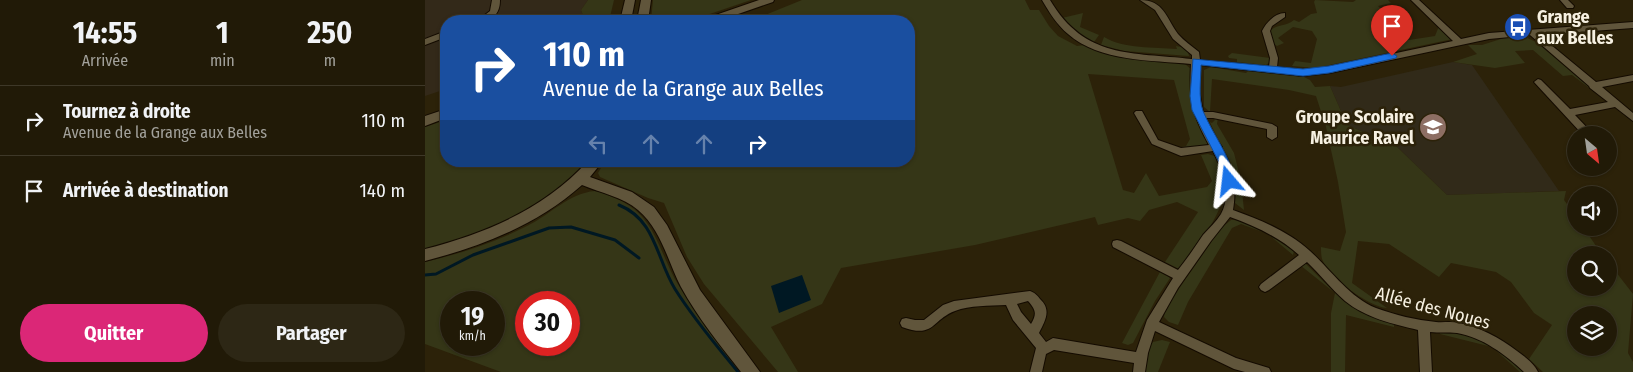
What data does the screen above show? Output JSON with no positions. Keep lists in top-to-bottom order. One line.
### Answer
{"streets":{"street":["Allée des Noues"]},"places":{"bus stop":["Grange aux Belles"],"school or university":["Groupe Scolaire Maurice Ravel"]},"north":"bottom right","page":{"eta":["14:55","Arrivée","1","min","250","m"],"turn":["110 m","Avenue de la Grange aux Belles"],"list":[{"name":"Tournez à droite","note":"Avenue de la Grange aux Belles","value":"110 m"},{"name":"Arrivée à destination","value":"140 m"}],"speed":"19 km/h","limit":"30","buttons":["Quitter","Partager"]}}
